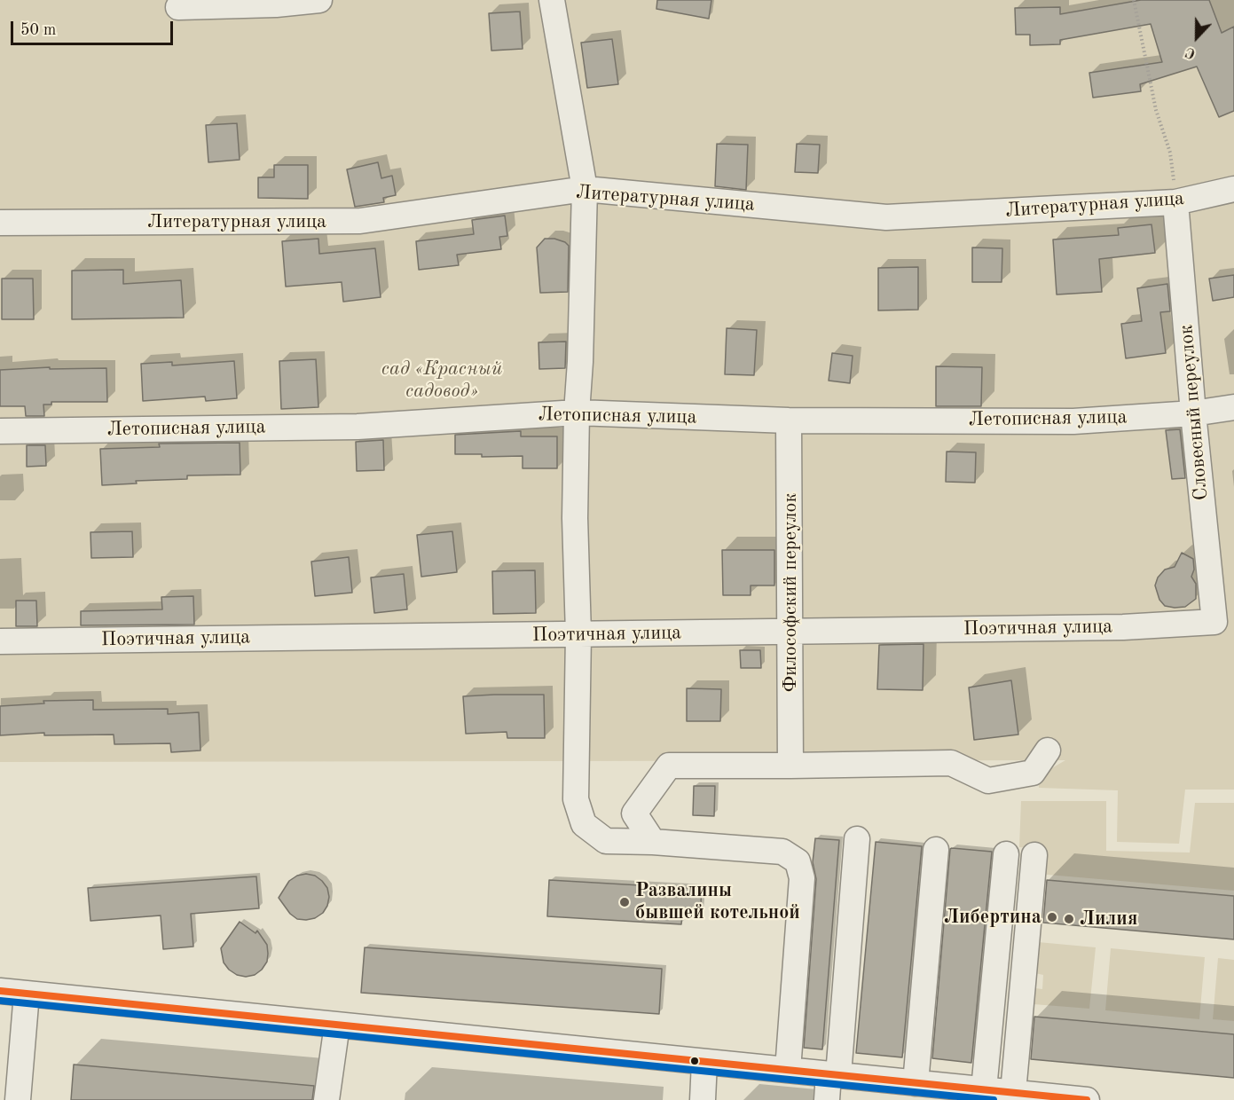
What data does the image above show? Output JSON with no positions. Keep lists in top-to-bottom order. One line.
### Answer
{"streets":{"street":["Литературная улица","Словесный переулок","Летописная улица","Философский переулок","Поэтичная улица"]},"crossings":[["Литературная улица","Словесный переулок"],["Словесный переулок","Летописная улица"],["Словесный переулок","Поэтичная улица"],["Летописная улица","Философский переулок"],["Философский переулок","Поэтичная улица"]],"parks":["сад «Красный садовод»"],"places":["Развалины бывшей котельной","Либертина","Лилия"],"scale_bar":"50 m","north":"bottom"}
